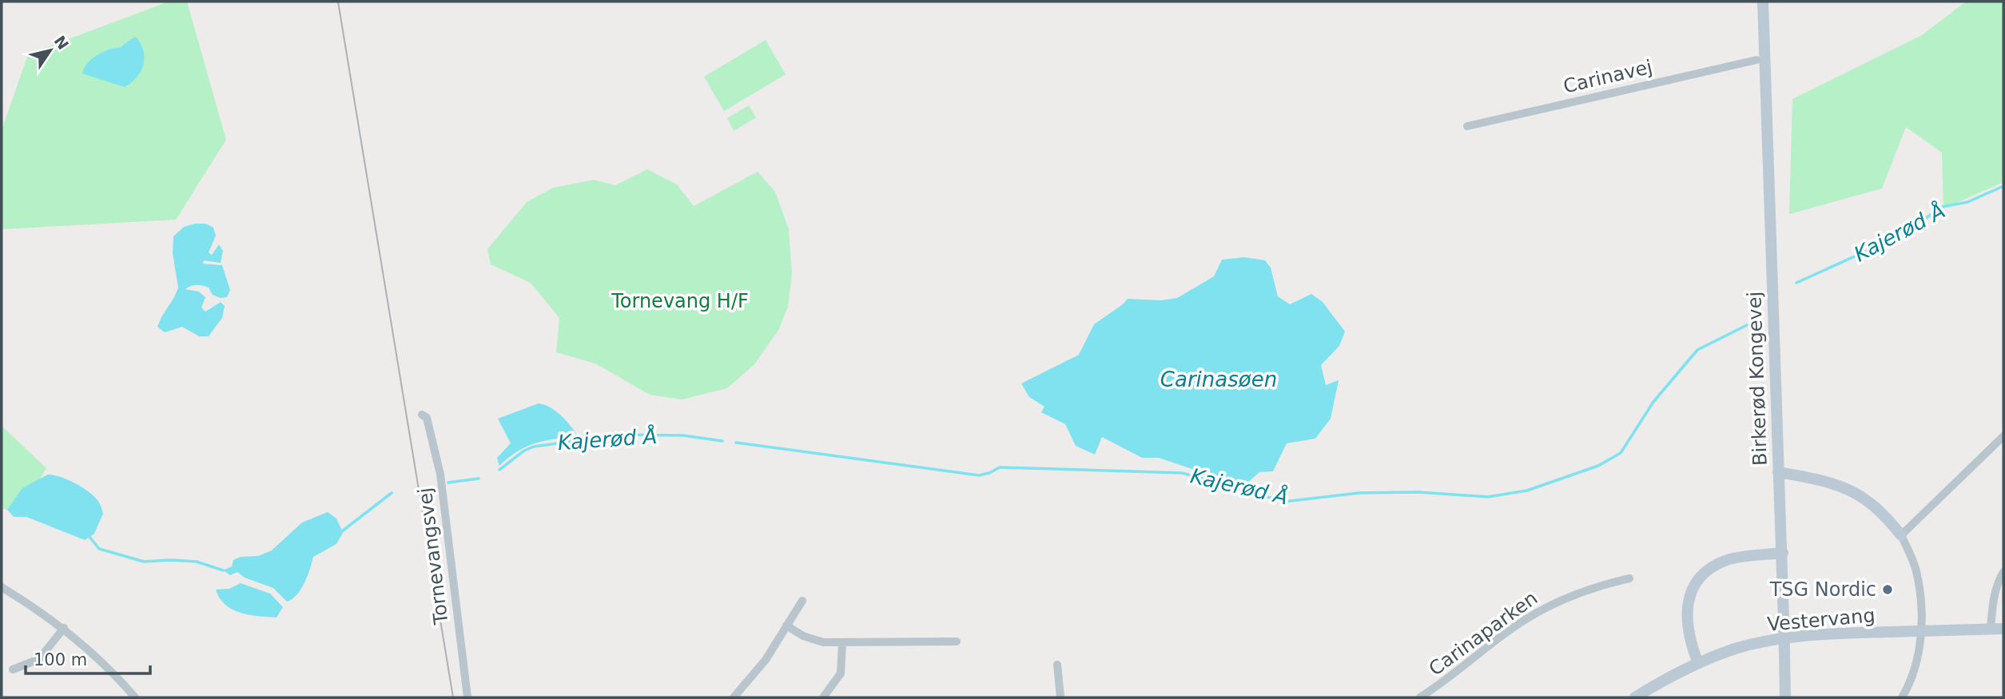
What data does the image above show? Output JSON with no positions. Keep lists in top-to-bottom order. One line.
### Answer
{"streets":{"main road":["Birkerød Kongevej","Vestervang"],"street":["Carinavej","Tornevangsvej","Carinaparken"]},"crossings":[["Carinavej","Birkerød Kongevej"]],"water":["Kajerød Å","Carinasøen"],"parks":["Tornevang H/F"],"places":["TSG Nordic"],"scale_bar":"100 m","north":"top right"}
